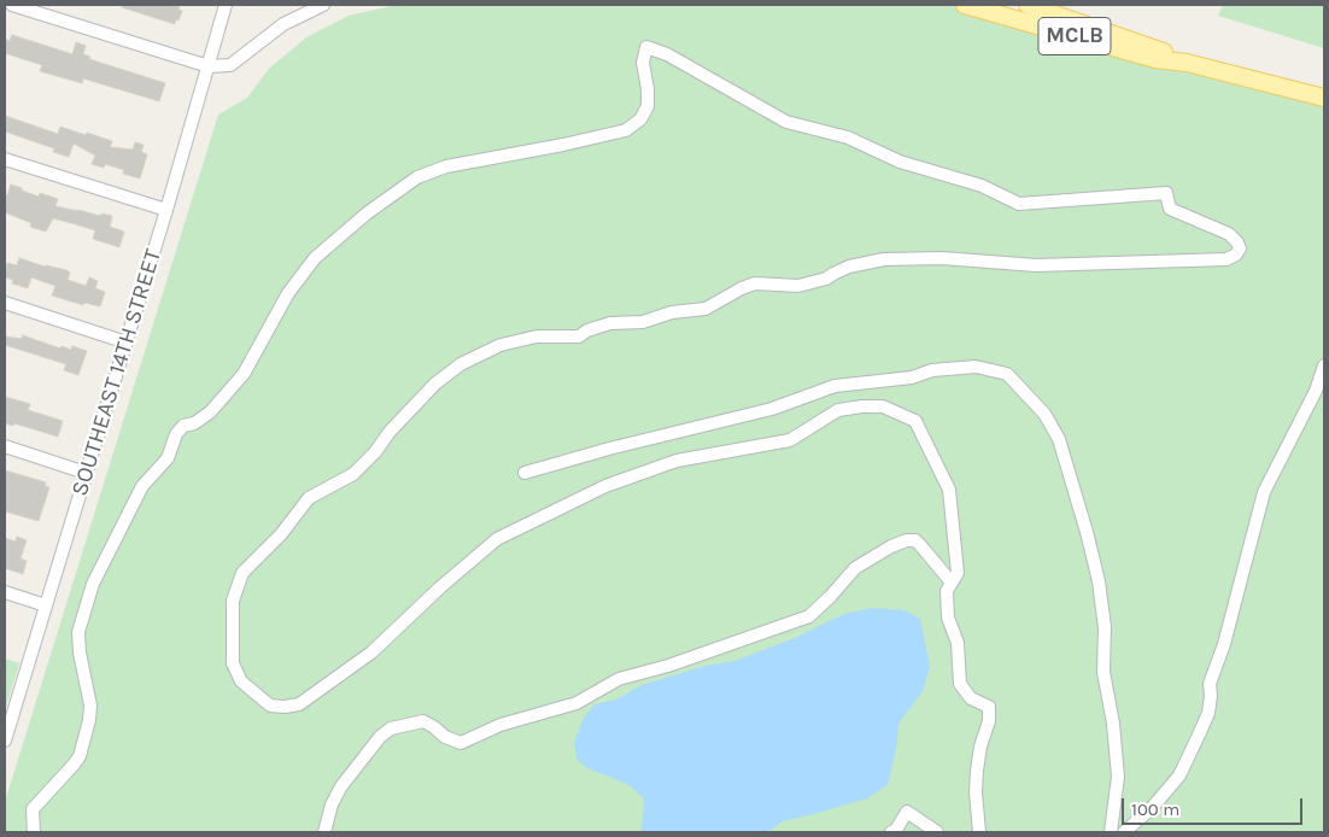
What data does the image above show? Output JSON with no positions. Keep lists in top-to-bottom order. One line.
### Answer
{"streets":{"main road":["MCLB"],"street":["SOUTHEAST 14TH STREET"]},"scale_bar":"100 m"}
